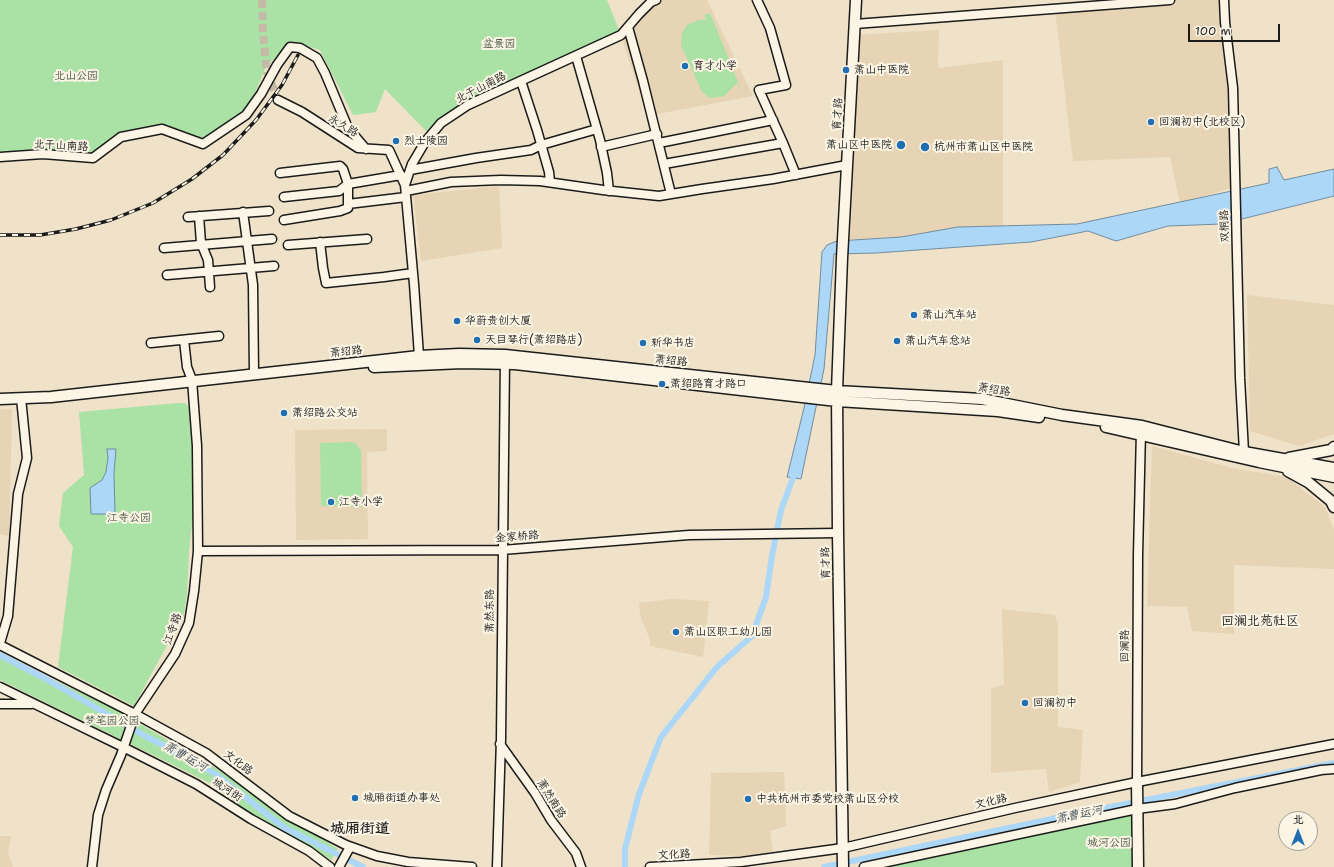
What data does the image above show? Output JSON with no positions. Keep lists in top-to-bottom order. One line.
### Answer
{"streets":{"main road":["育才路","萧绍路","回澜路"],"street":["北干山南路","永久路","双桐路","金家桥路","萧然东路","江寺路","文化路","城河街","萧然南路"]},"crossings":[["北干山南路","永久路"],["北干山南路","萧绍路"],["育才路","萧绍路"],["育才路","金家桥路"],["育才路","文化路"],["萧绍路","萧然东路"],["萧绍路","江寺路"],["萧绍路","回澜路"],["金家桥路","萧然东路"],["金家桥路","江寺路"],["萧然东路","萧然南路"],["江寺路","文化路"],["江寺路","城河街"],["回澜路","文化路"]],"districts":["回澜北苑社区","城厢街道"],"water":["萧曹运河"],"parks":["盆景园","北山公园","江寺公园","梦笔园公园","城河公园"],"places":["育才小学","萧山中医院","回澜初中(北校区)","烈士陵园","萧山区中医院","杭州市萧山区中医院","萧山汽车站","华蔚贵创大厦","天目琴行(萧绍路店)","萧山汽车总站","新华书店","萧绍路育才路口","萧绍路公交站","江寺小学","萧山区职工幼儿园","回澜初中","城厢街道办事处","中共杭州市委党校萧山区分校"],"scale_bar":"100 m","north":"top"}
